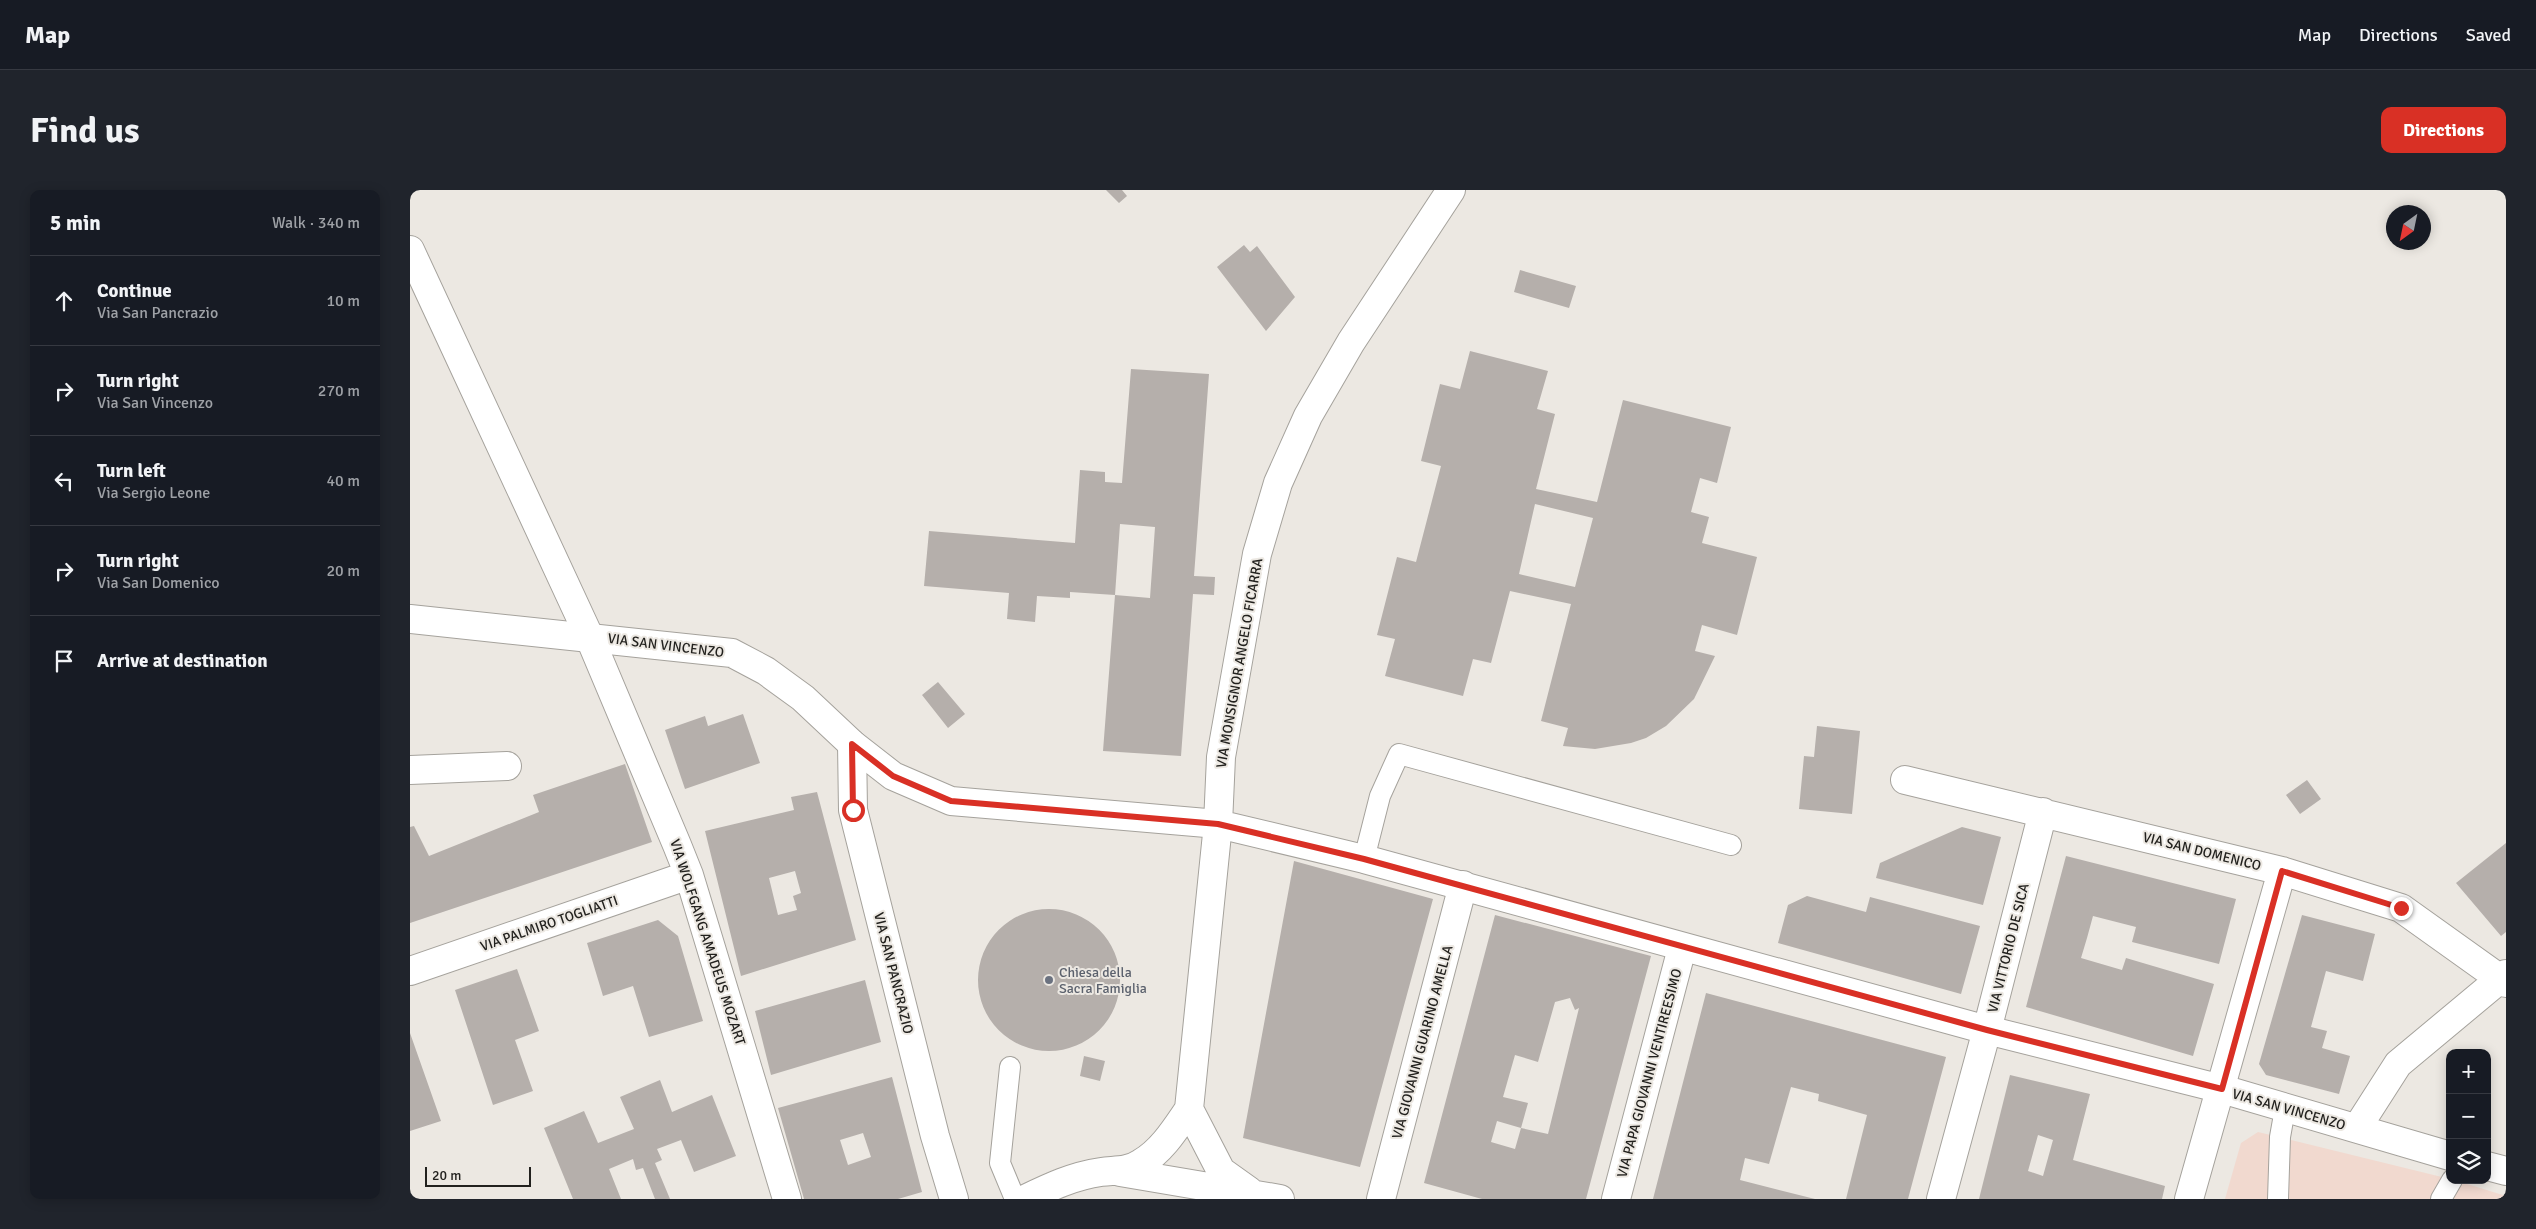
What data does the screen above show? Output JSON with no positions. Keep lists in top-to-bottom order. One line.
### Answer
{"streets":{"street":["VIA SAN VINCENZO","VIA MONSIGNOR ANGELO FICARRA","VIA SAN DOMENICO","VIA PALMIRO TOGLIATTI","VIA WOLFGANG AMADEUS MOZART","VIA VITTORIO DE SICA","VIA SAN PANCRAZIO","VIA GIOVANNI GUARINO AMELLA","VIA PAPA GIOVANNI VENTIREESIMO"]},"crossings":[["VIA SAN VINCENZO","VIA MONSIGNOR ANGELO FICARRA"],["VIA SAN VINCENZO","VIA WOLFGANG AMADEUS MOZART"],["VIA SAN VINCENZO","VIA VITTORIO DE SICA"],["VIA SAN VINCENZO","VIA SAN PANCRAZIO"],["VIA SAN VINCENZO","VIA GIOVANNI GUARINO AMELLA"],["VIA SAN VINCENZO","VIA PAPA GIOVANNI VENTIREESIMO"],["VIA SAN DOMENICO","VIA VITTORIO DE SICA"],["VIA PALMIRO TOGLIATTI","VIA WOLFGANG AMADEUS MOZART"]],"places":["Chiesa della Sacra Famiglia"],"scale_bar":"20 m","north":"bottom left","page":{"header":"Map","nav":["Map","Directions","Saved"],"buttons":"Directions","title":"Find us","heading":["5 min","Walk · 340 m"],"list":[["Continue","Via San Pancrazio","10 m"],["Turn right","Via San Vincenzo","270 m"],["Turn left","Via Sergio Leone","40 m"],["Turn right","Via San Domenico","20 m"],"Arrive at destination"],"map_buttons":["+","−"],"scale":"20 m"}}
